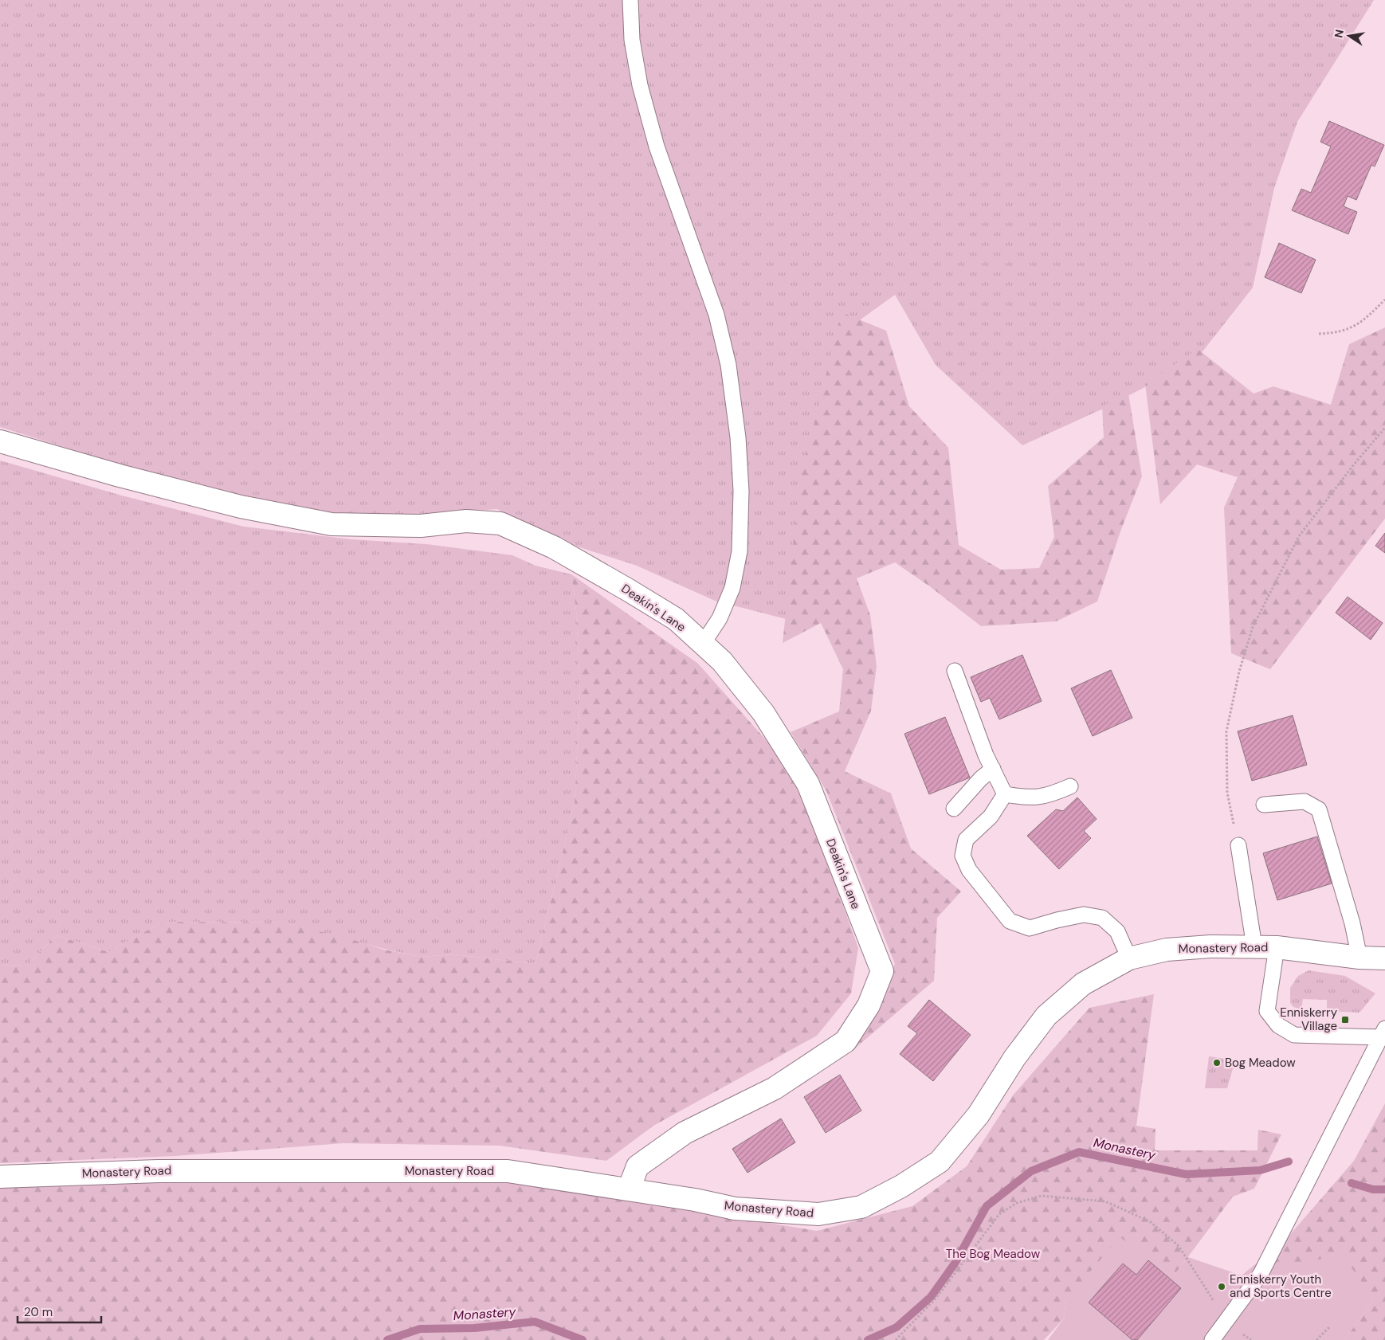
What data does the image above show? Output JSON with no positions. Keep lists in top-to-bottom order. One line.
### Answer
{"streets":{"street":["Deakin's Lane","Monastery Road"]},"crossings":[["Deakin's Lane","Monastery Road"]],"water":["Monastery"],"parks":["The Bog Meadow"],"places":{"transit":["Enniskerry Village"],"other":["Bog Meadow","Enniskerry Youth and Sports Centre"]},"scale_bar":"20 m","north":"left"}
